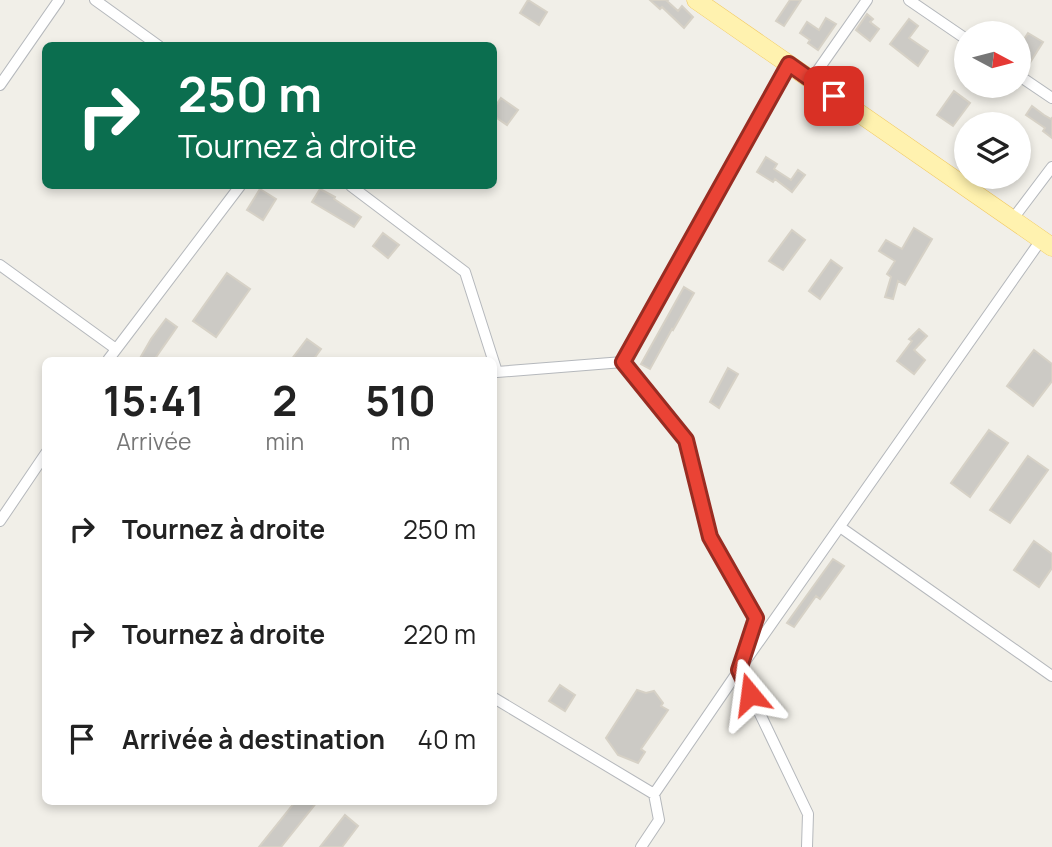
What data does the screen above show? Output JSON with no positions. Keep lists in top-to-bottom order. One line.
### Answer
{"north":"right","page":{"turn":["250 m","Tournez à droite"],"eta":["15:41","Arrivée","2","min","510","m"],"list":[{"name":"Tournez à droite","value":"250 m"},{"name":"Tournez à droite","value":"220 m"},{"name":"Arrivée à destination","value":"40 m"}]}}
